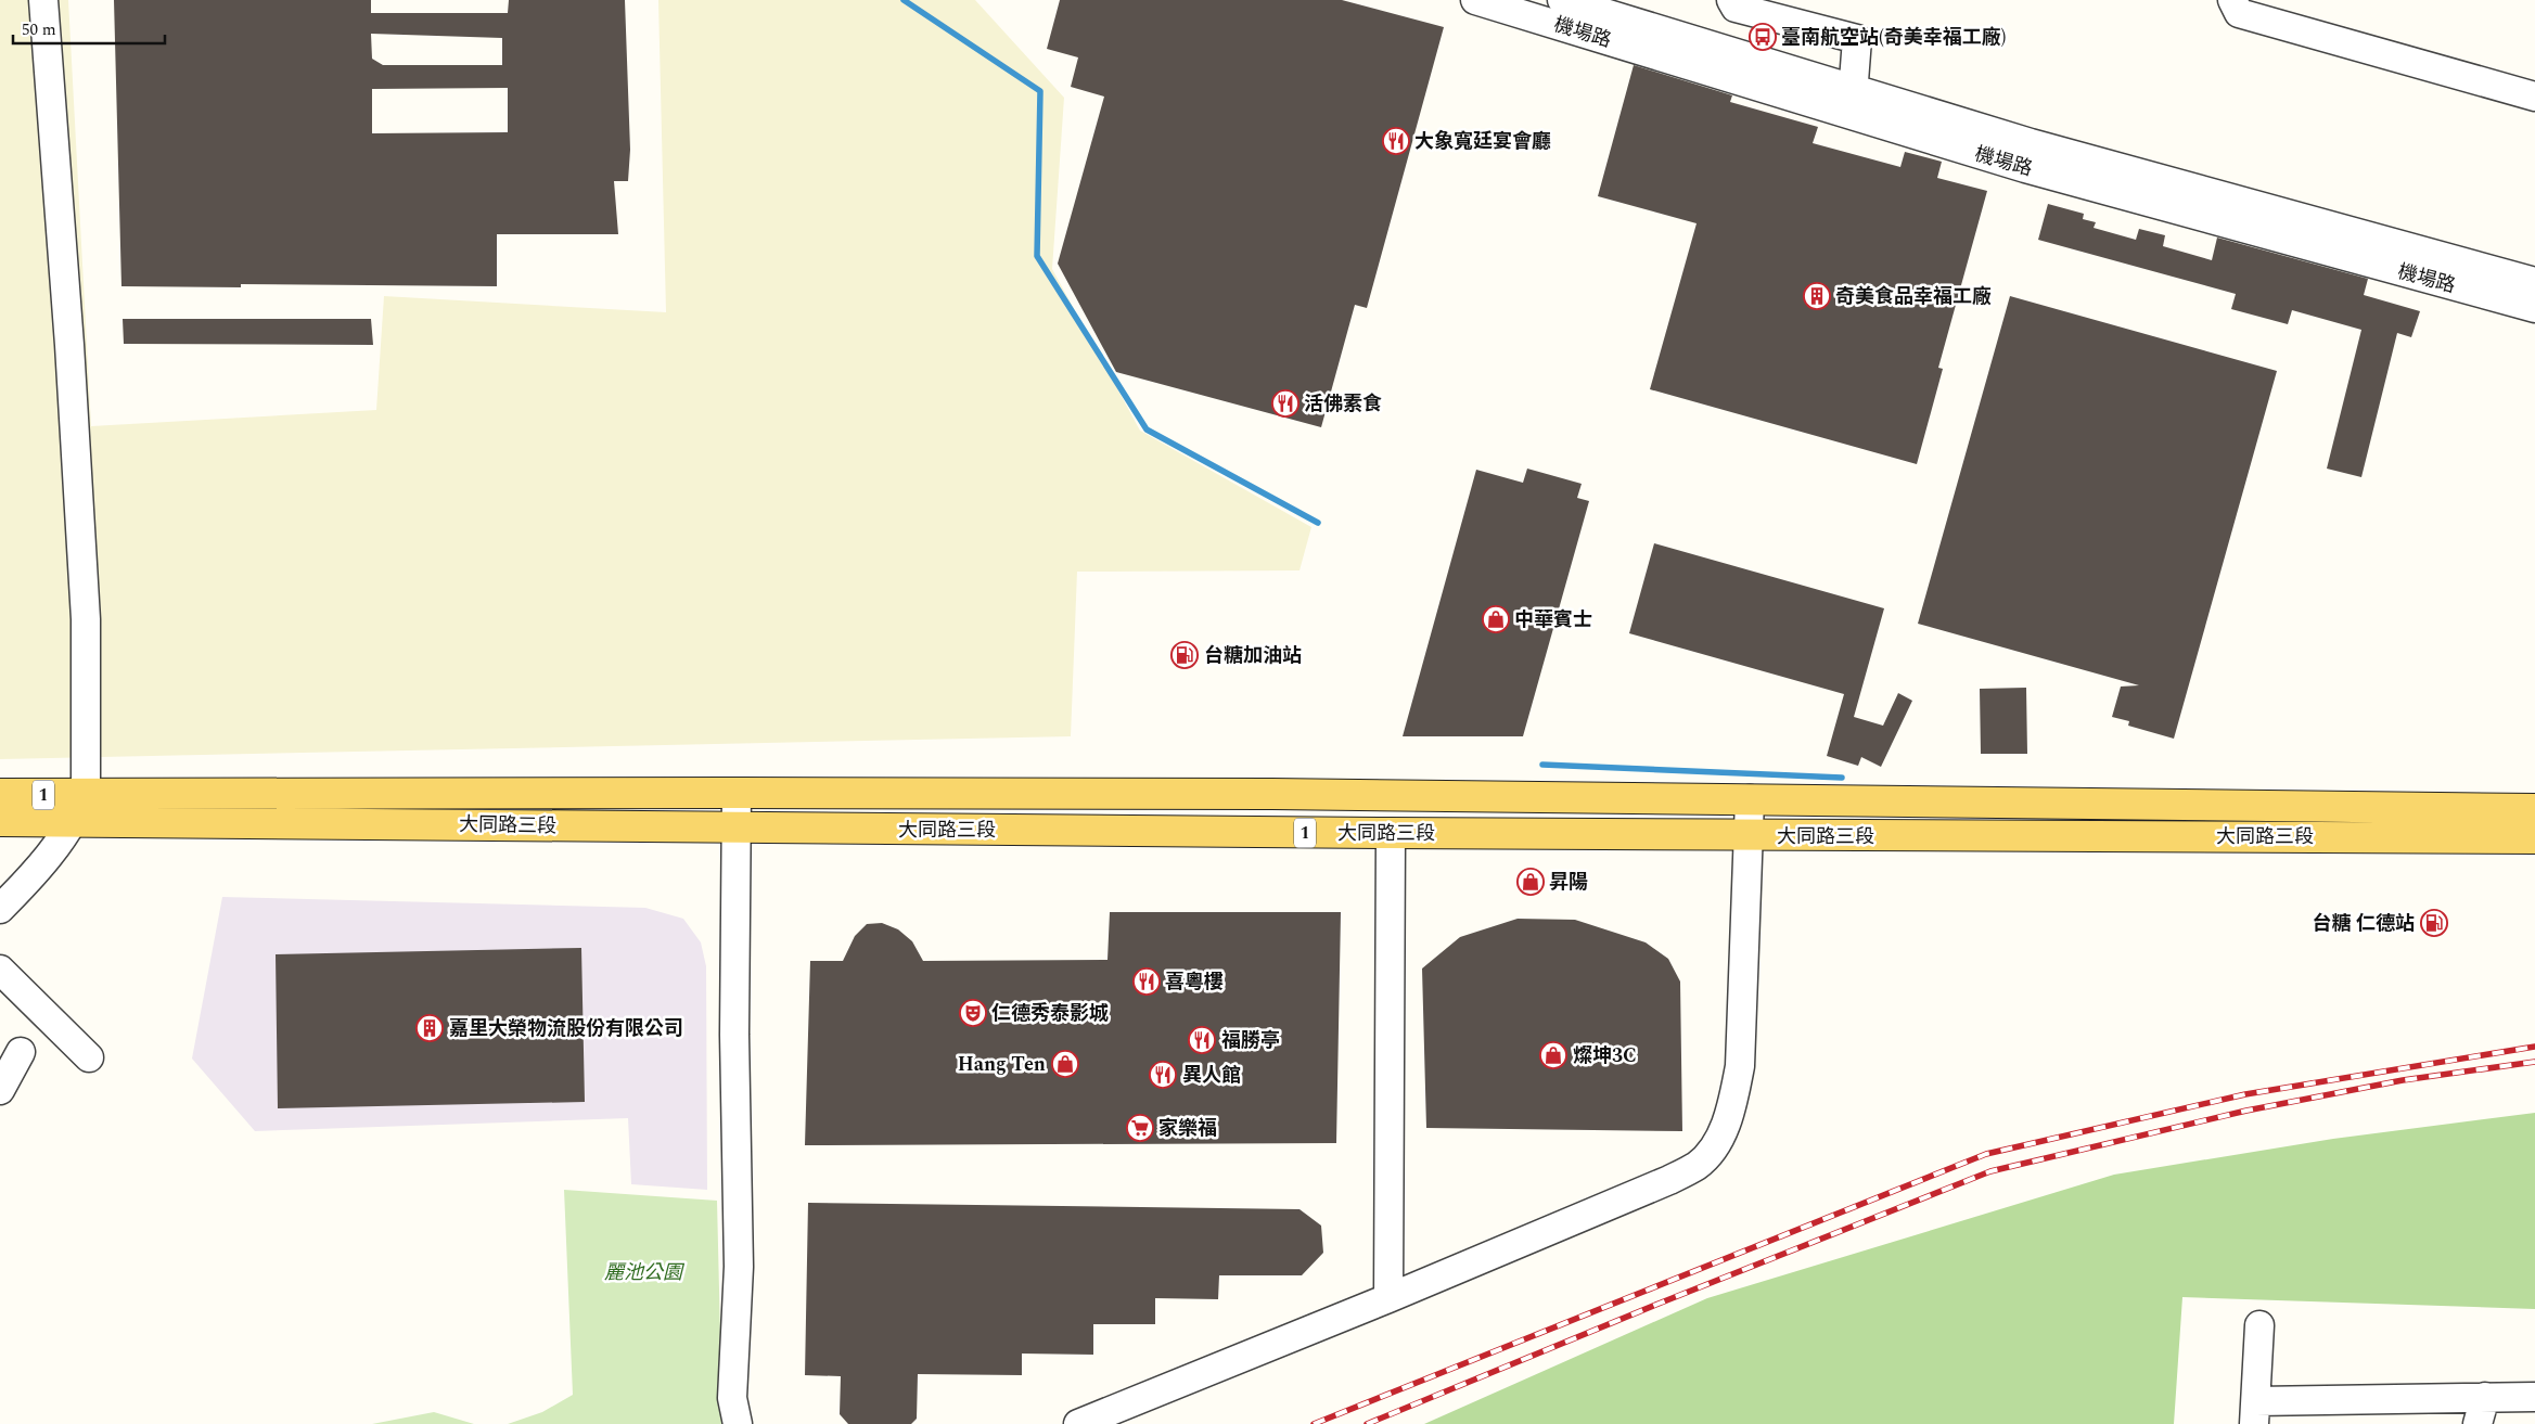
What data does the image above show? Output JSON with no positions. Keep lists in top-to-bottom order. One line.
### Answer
{"streets":{"main road":["1","大同路三段"],"street":["機場路"]},"crossings":[["1","大同路三段"]],"parks":["麗池公園"],"places":{"bus stop":["臺南航空站(奇美幸福工廠)"],"restaurant":["大象寬廷宴會廳","活佛素食","喜粵樓","福勝亭","異人館"],"building":["奇美食品幸福工廠","嘉里大榮物流股份有限公司"],"shop":["中華賓士","昇陽","燦坤3C","Hang Ten"],"fuel station":["台糖加油站","台糖 仁德站"],"theatre":["仁德秀泰影城"],"supermarket":["家樂福"]},"scale_bar":"50 m"}
